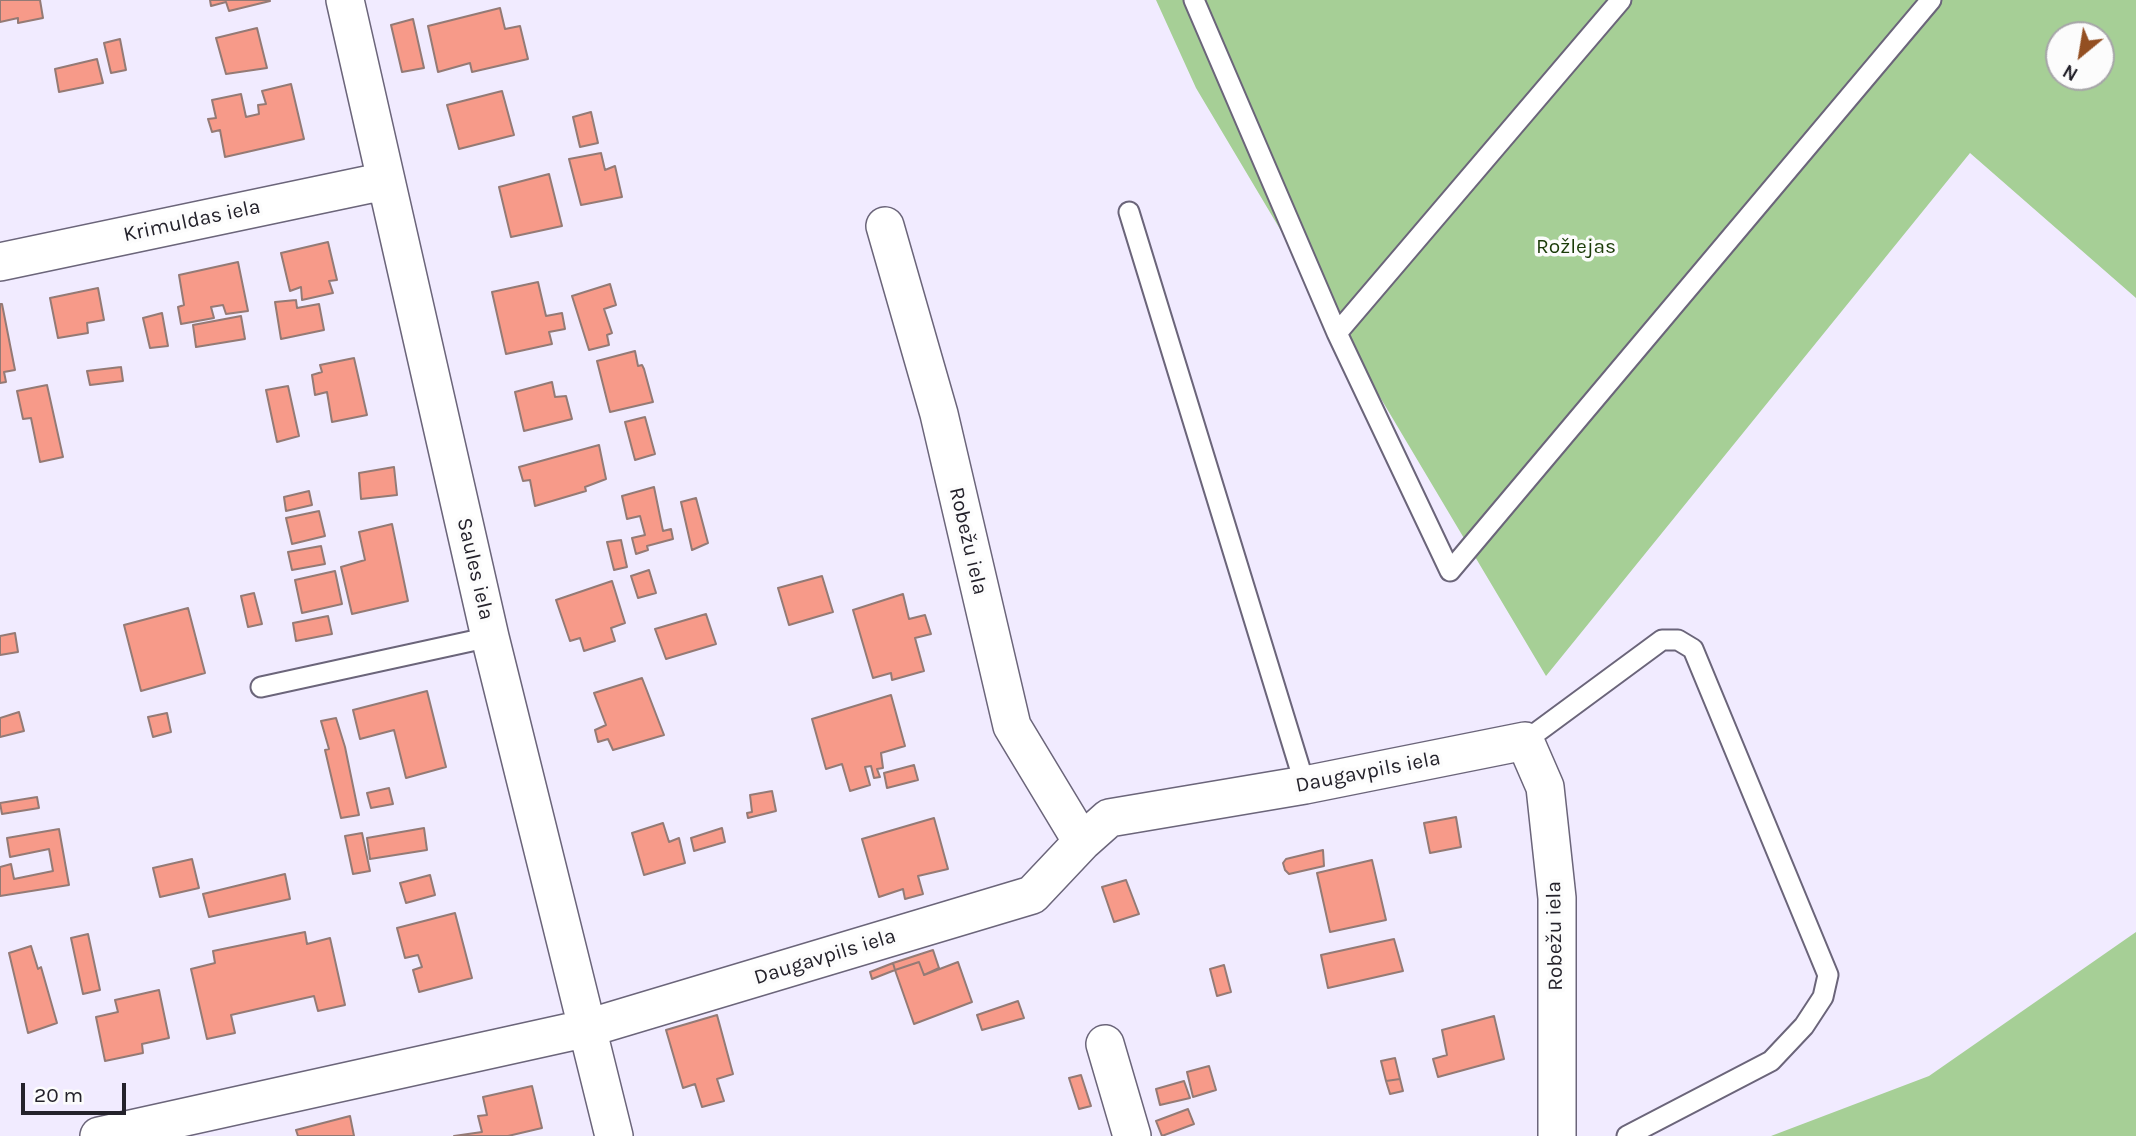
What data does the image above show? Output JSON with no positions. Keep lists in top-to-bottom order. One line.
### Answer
{"streets":{"street":["Krimuldas iela","Robežu iela","Saules iela","Daugavpils iela"]},"crossings":[["Krimuldas iela","Saules iela"],["Robežu iela","Daugavpils iela"],["Saules iela","Daugavpils iela"]],"parks":["Rožlejas"],"scale_bar":"20 m","north":"bottom left"}
